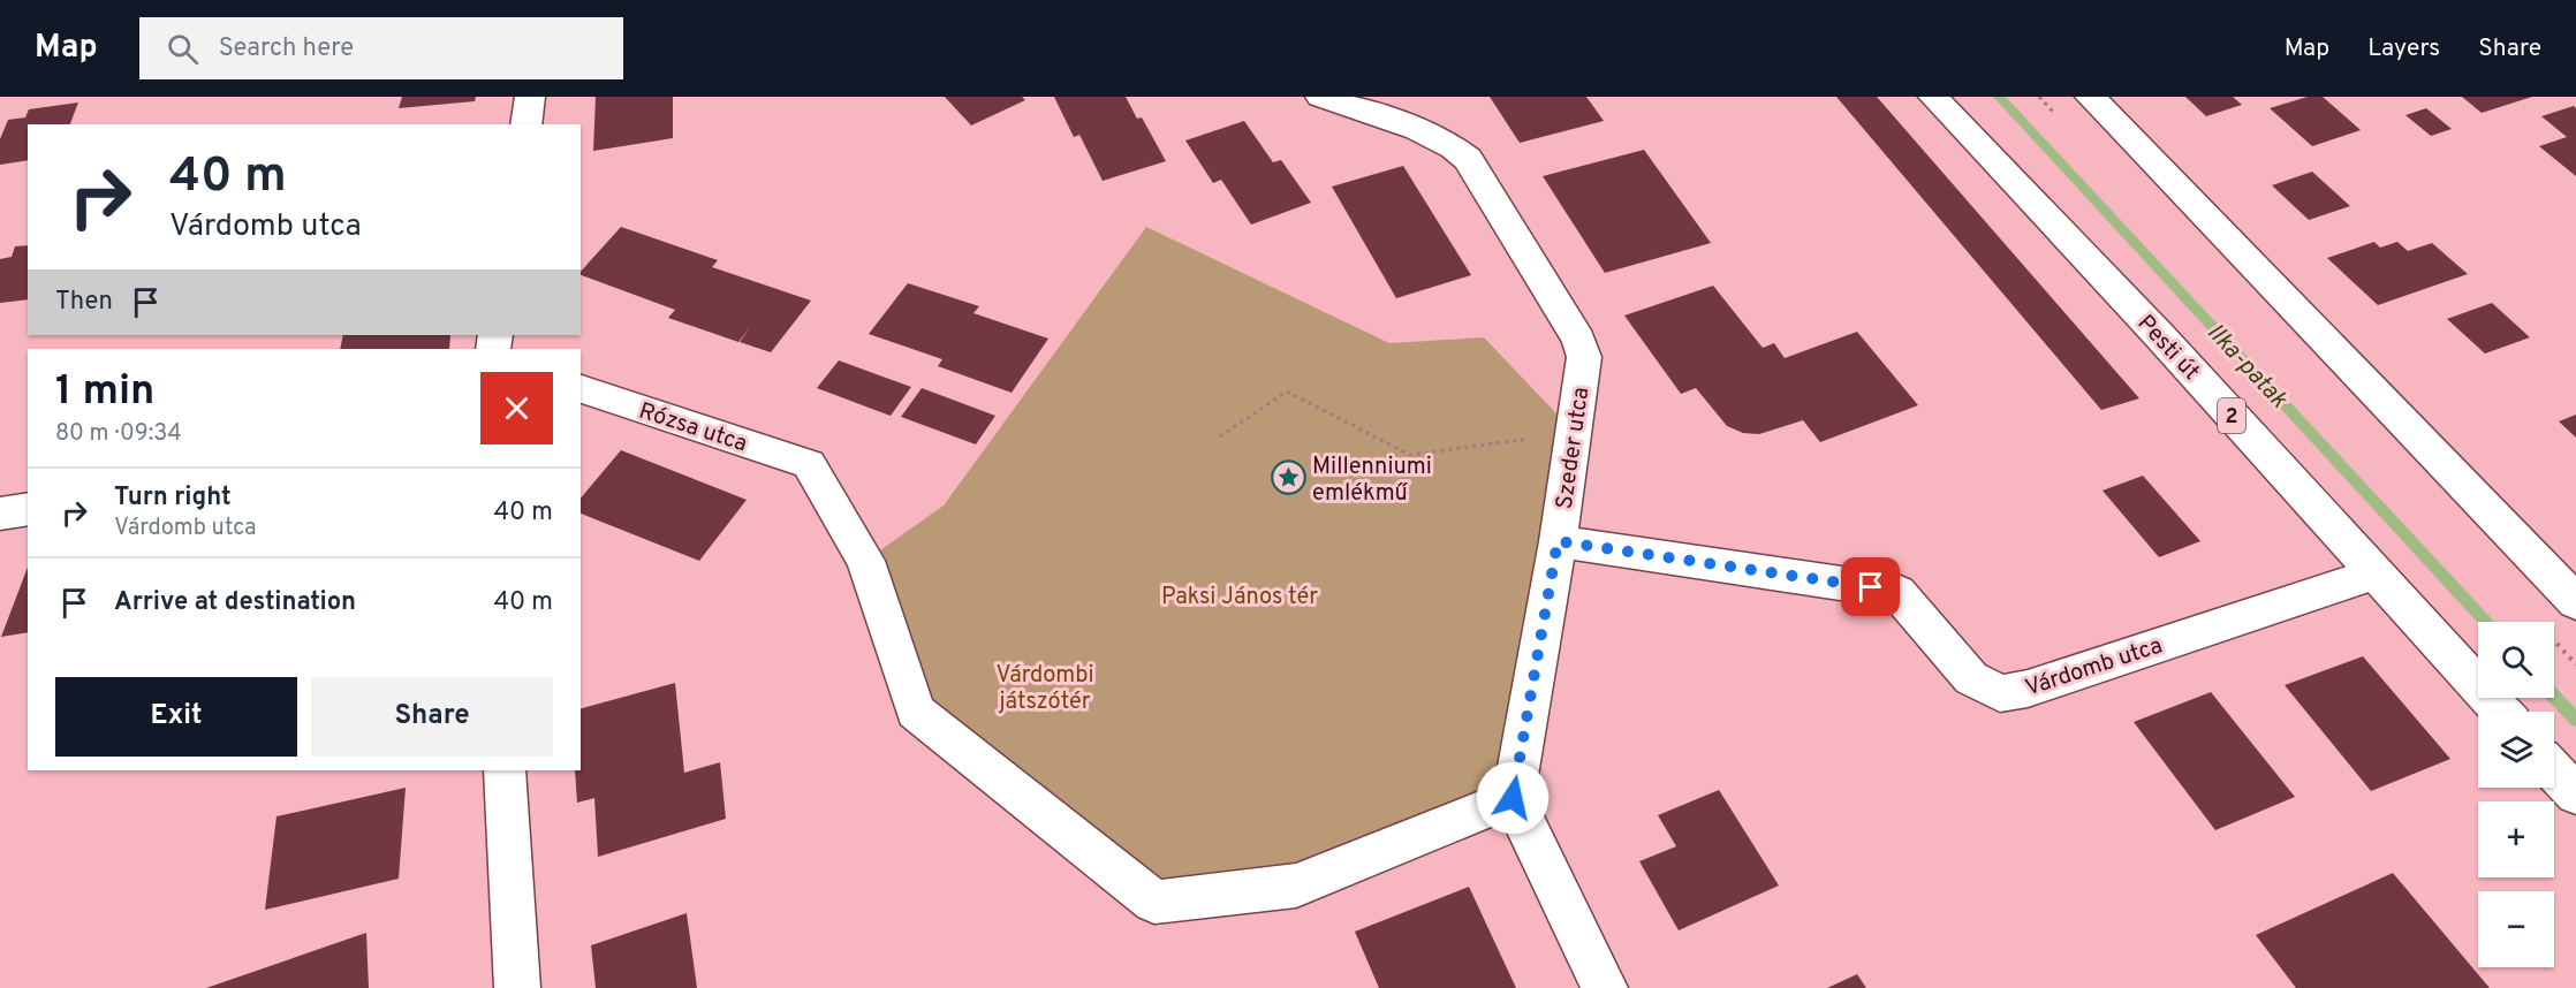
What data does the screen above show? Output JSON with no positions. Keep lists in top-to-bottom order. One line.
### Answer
{"streets":{"street":["Pesti út","2","Rózsa utca","Szeder utca","Várdomb utca"]},"crossings":[["Pesti út","Várdomb utca"],["Rózsa utca","Szeder utca"],["Szeder utca","Várdomb utca"]],"water":["Ilka-patak"],"parks":["Paksi János tér","Várdombi játszótér"],"places":{"place":["Millenniumi emlékmű"]},"page":{"header":"Map","search":"Search here","nav":["Map","Layers","Share"],"turn":["40 m","Várdomb utca"],"then":"Then","heading":["1 min","80 m · 09:34"],"list":[{"name":"Turn right","note":"Várdomb utca","value":"40 m"},{"name":"Arrive at destination","value":"40 m"}],"map_buttons":["+","−"],"buttons":["Exit","Share"]}}
